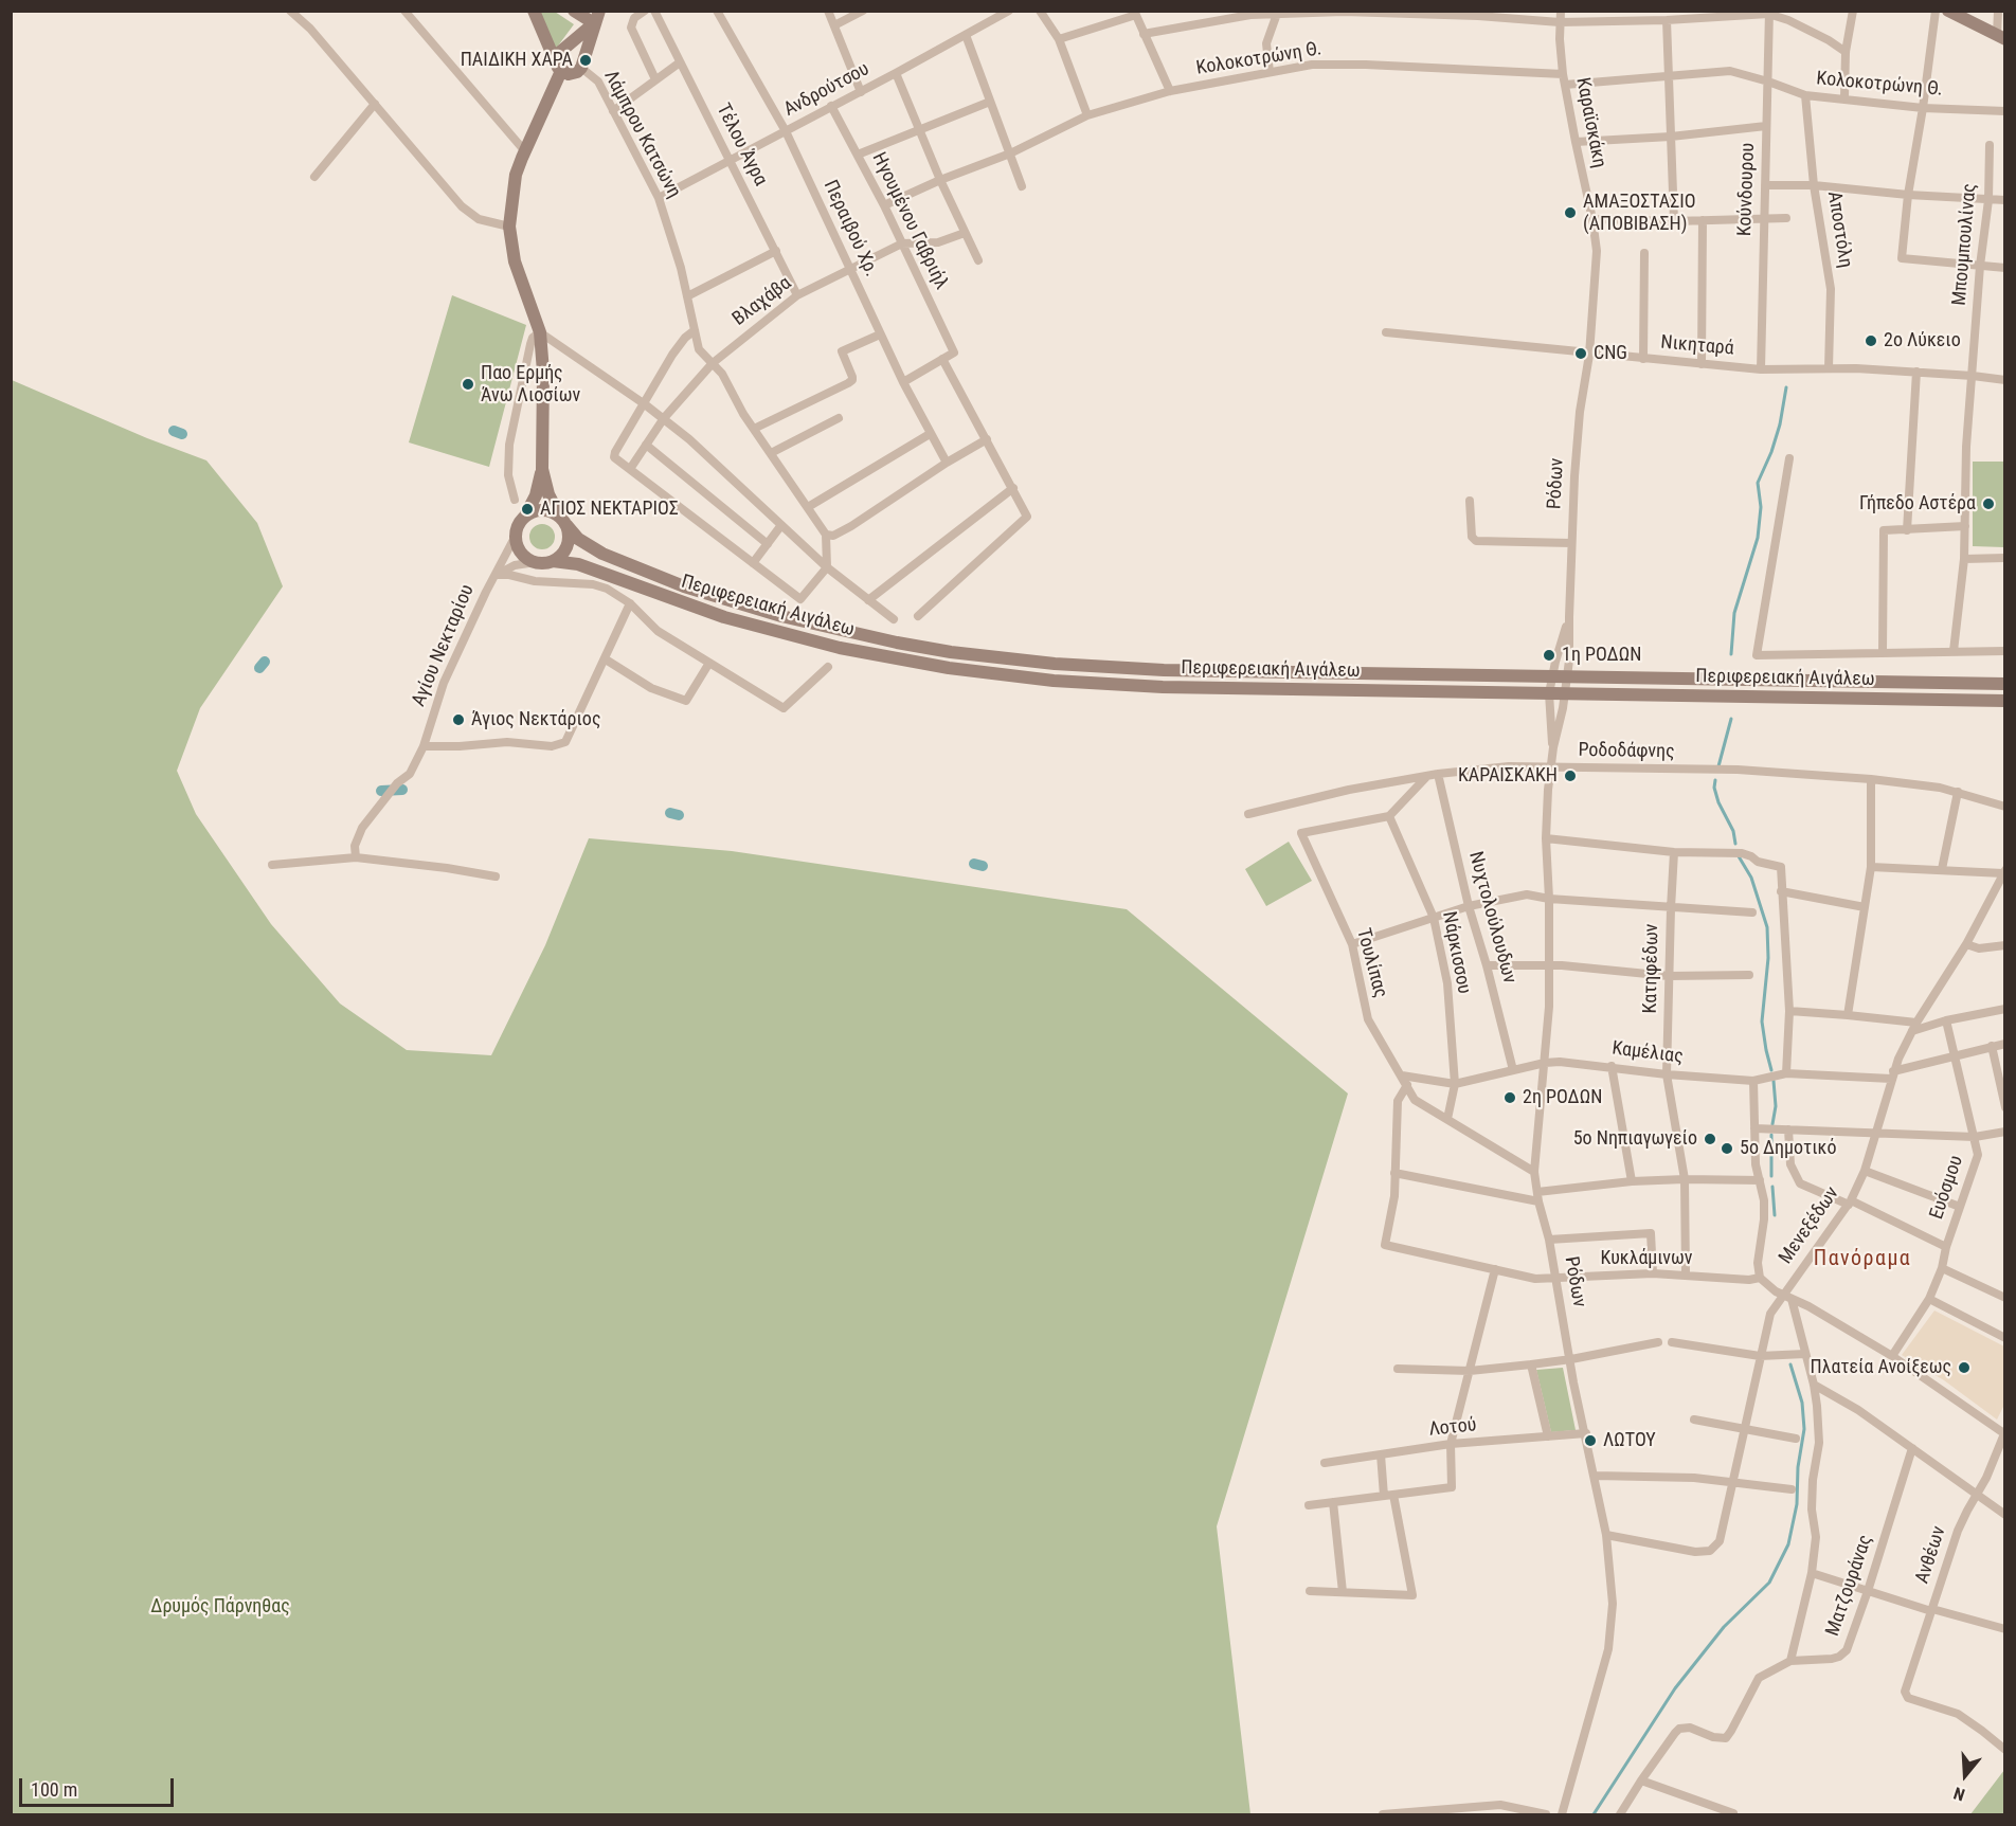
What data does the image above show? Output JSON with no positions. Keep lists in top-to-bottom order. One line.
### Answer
{"streets":{"main road":["Περιφερειακή Αιγάλεω"],"street":["Κολοκοτρώνη Θ.","Ανδρούτσου","Καραϊσκάκη","Λάμπρου Κατσώνη","Τέλου Άγρα","Κούνδουρου","Ηγουμένου Γαβριήλ","Περαιβού Χρ.","Αποστόλη","Μπουμπουλίνας","Βλαχάβα","Νικηταρά","Ρόδων","Αγίου Νεκταρίου","Ροδοδάφνης","Νυχτολούλουδων","Νάρκισσου","Τουλίπας","Κατηφέδων","Καμέλιας","Ευόσμου","Μενεξέδων","Κυκλάμινων","Λοτού","Ανθέων","Ματζουράνας"]},"crossings":[["Κολοκοτρώνη Θ.","Καραϊσκάκη"],["Κολοκοτρώνη Θ.","Κούνδουρου"],["Κολοκοτρώνη Θ.","Ηγουμένου Γαβριήλ"],["Κολοκοτρώνη Θ.","Αποστόλη"],["Ανδρούτσου","Λάμπρου Κατσώνη"],["Ανδρούτσου","Τέλου Άγρα"],["Ανδρούτσου","Ηγουμένου Γαβριήλ"],["Ανδρούτσου","Περαιβού Χρ."],["Καραϊσκάκη","Νικηταρά"],["Καραϊσκάκη","Ρόδων"],["Λάμπρου Κατσώνη","Βλαχάβα"],["Τέλου Άγρα","Βλαχάβα"],["Κούνδουρου","Νικηταρά"],["Ηγουμένου Γαβριήλ","Βλαχάβα"],["Περαιβού Χρ.","Βλαχάβα"],["Αποστόλη","Νικηταρά"],["Μπουμπουλίνας","Νικηταρά"],["Νικηταρά","Ρόδων"],["Ρόδων","Περιφερειακή Αιγάλεω"],["Ρόδων","Ροδοδάφνης"],["Ρόδων","Καμέλιας"],["Ρόδων","Μενεξέδων"],["Ρόδων","Κυκλάμινων"],["Ρόδων","Λοτού"],["Περιφερειακή Αιγάλεω","Αγίου Νεκταρίου"],["Ροδοδάφνης","Νυχτολούλουδων"],["Νυχτολούλουδων","Καμέλιας"],["Νάρκισσου","Τουλίπας"],["Νάρκισσου","Καμέλιας"],["Τουλίπας","Καμέλιας"],["Κατηφέδων","Καμέλιας"],["Κατηφέδων","Κυκλάμινων"],["Καμέλιας","Ευόσμου"],["Καμέλιας","Μενεξέδων"]],"districts":["Πανόραμα"],"parks":["Δρυμός Πάρνηθας"],"places":["ΠΑΙΔΙΚΗ ΧΑΡΑ","ΑΜΑΞΟΣΤΑΣΙΟ (ΑΠΟΒΙΒΑΣΗ)","2ο Λύκειο","CNG","Παο Ερμής Άνω Λιοσίων","Γήπεδο Αστέρα","ΑΓΙΟΣ ΝΕΚΤΑΡΙΟΣ","1η ΡΟΔΩΝ","Άγιος Νεκτάριος","ΚΑΡΑΙΣΚΑΚΗ","2η ΡΟΔΩΝ","5ο Νηπιαγωγείο","5ο Δημοτικό","Πλατεία Ανοίξεως","ΛΩΤΟΥ"],"scale_bar":"100 m","north":"bottom"}
